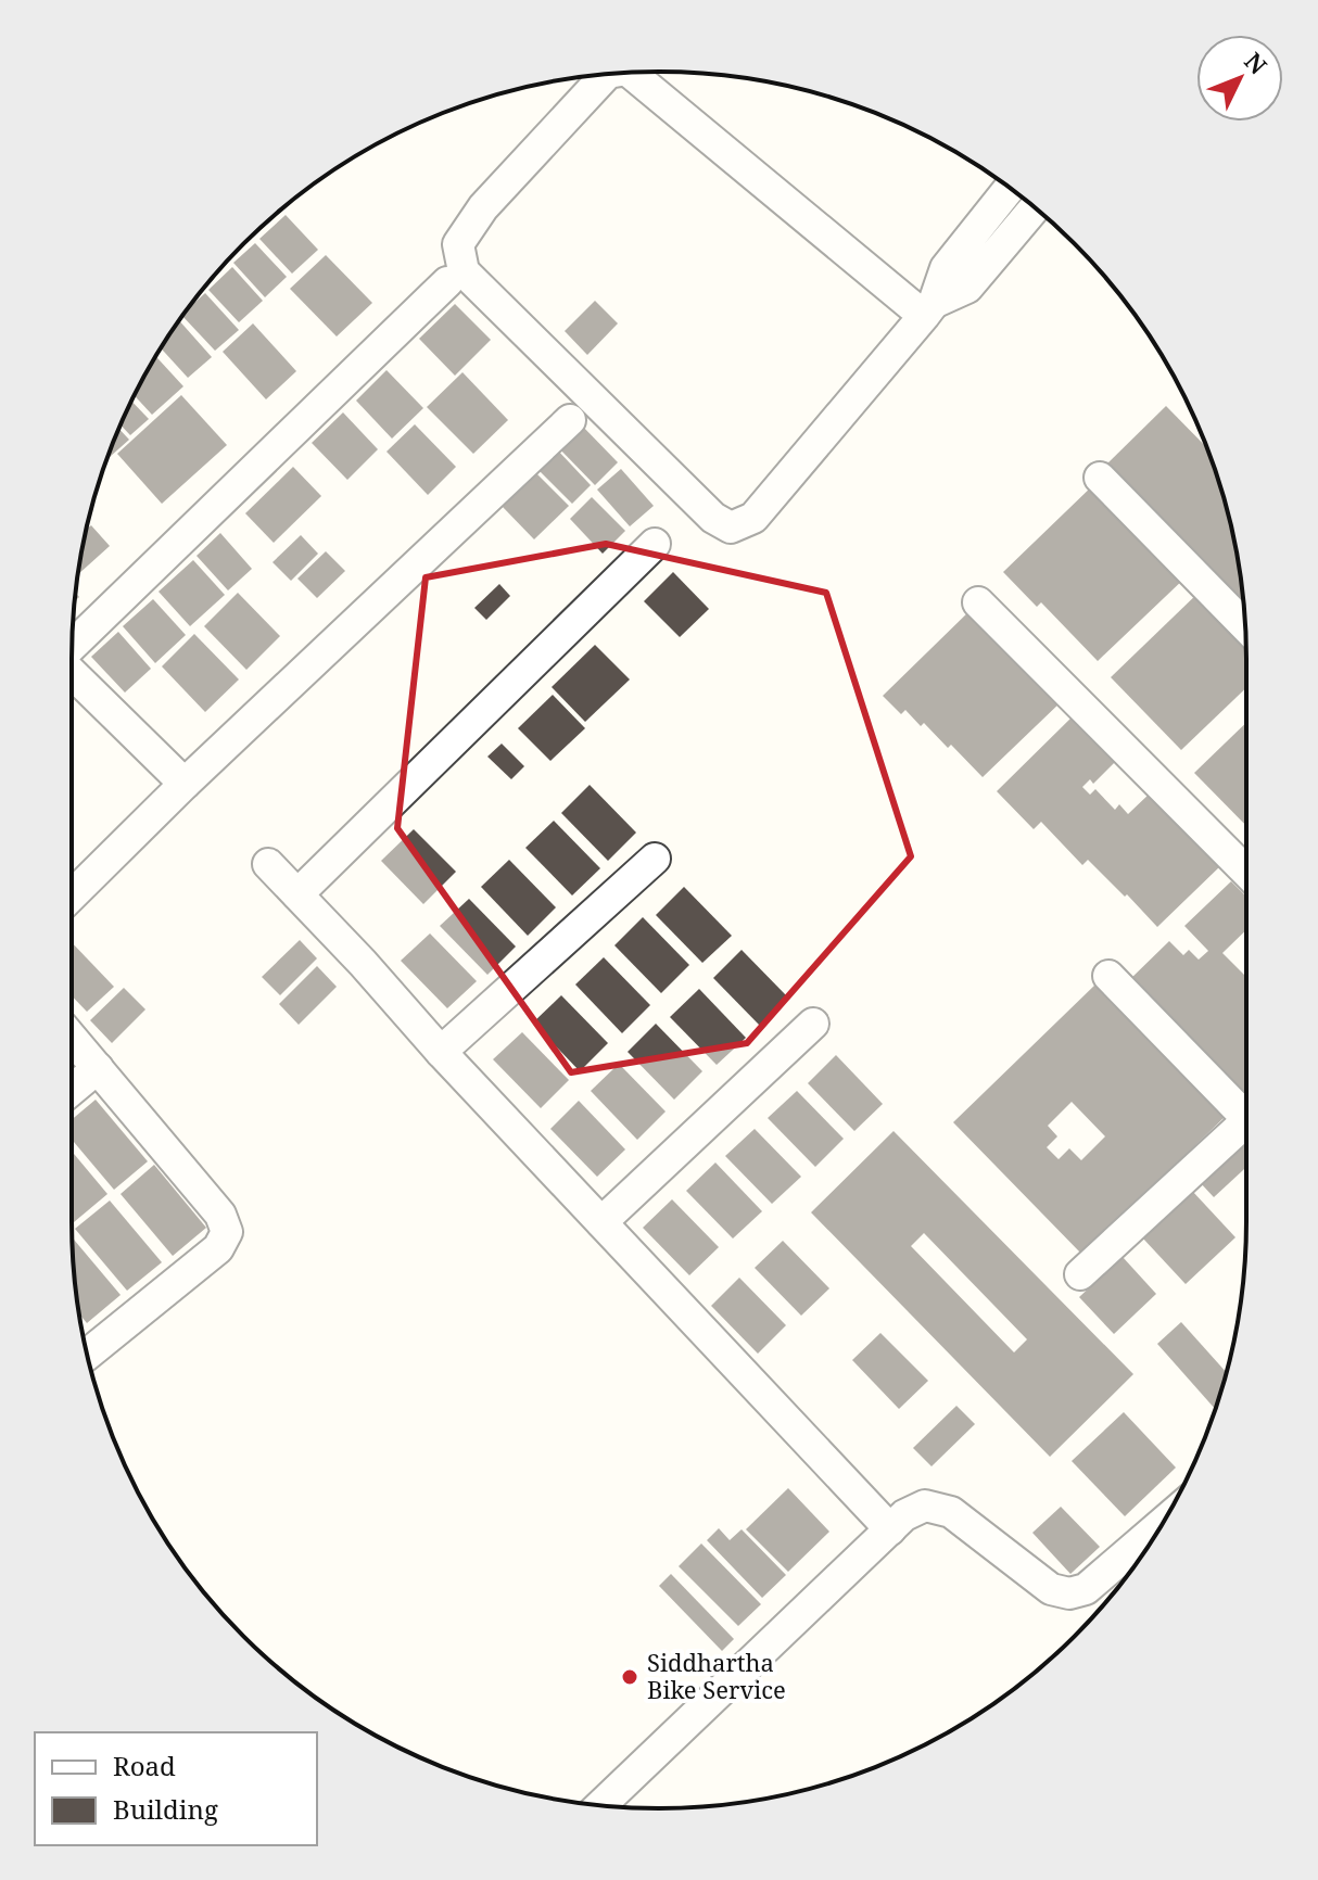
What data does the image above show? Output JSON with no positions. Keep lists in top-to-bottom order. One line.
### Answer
{"places":["Siddhartha Bike Service"],"legend":["Road","Building"],"north":"top right"}
